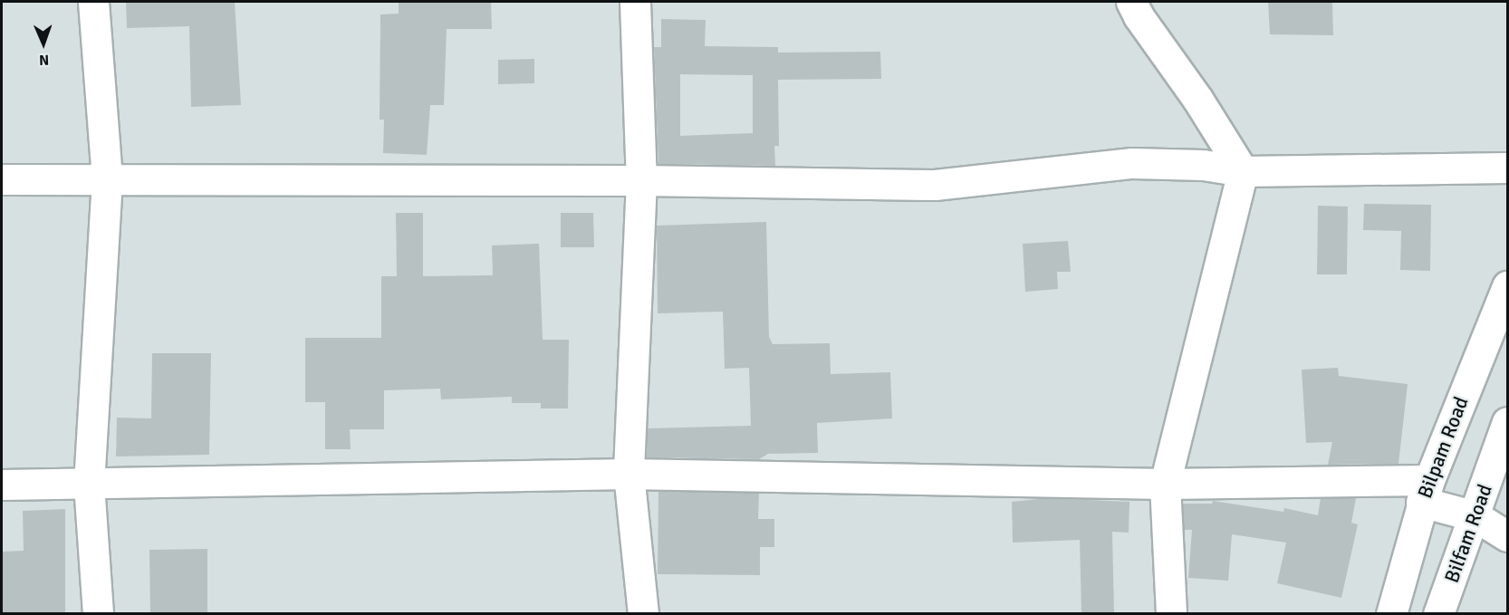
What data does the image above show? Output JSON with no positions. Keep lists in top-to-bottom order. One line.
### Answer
{"streets":{"street":["Bilpam Road","Bilfam Road"]},"north":"bottom"}
